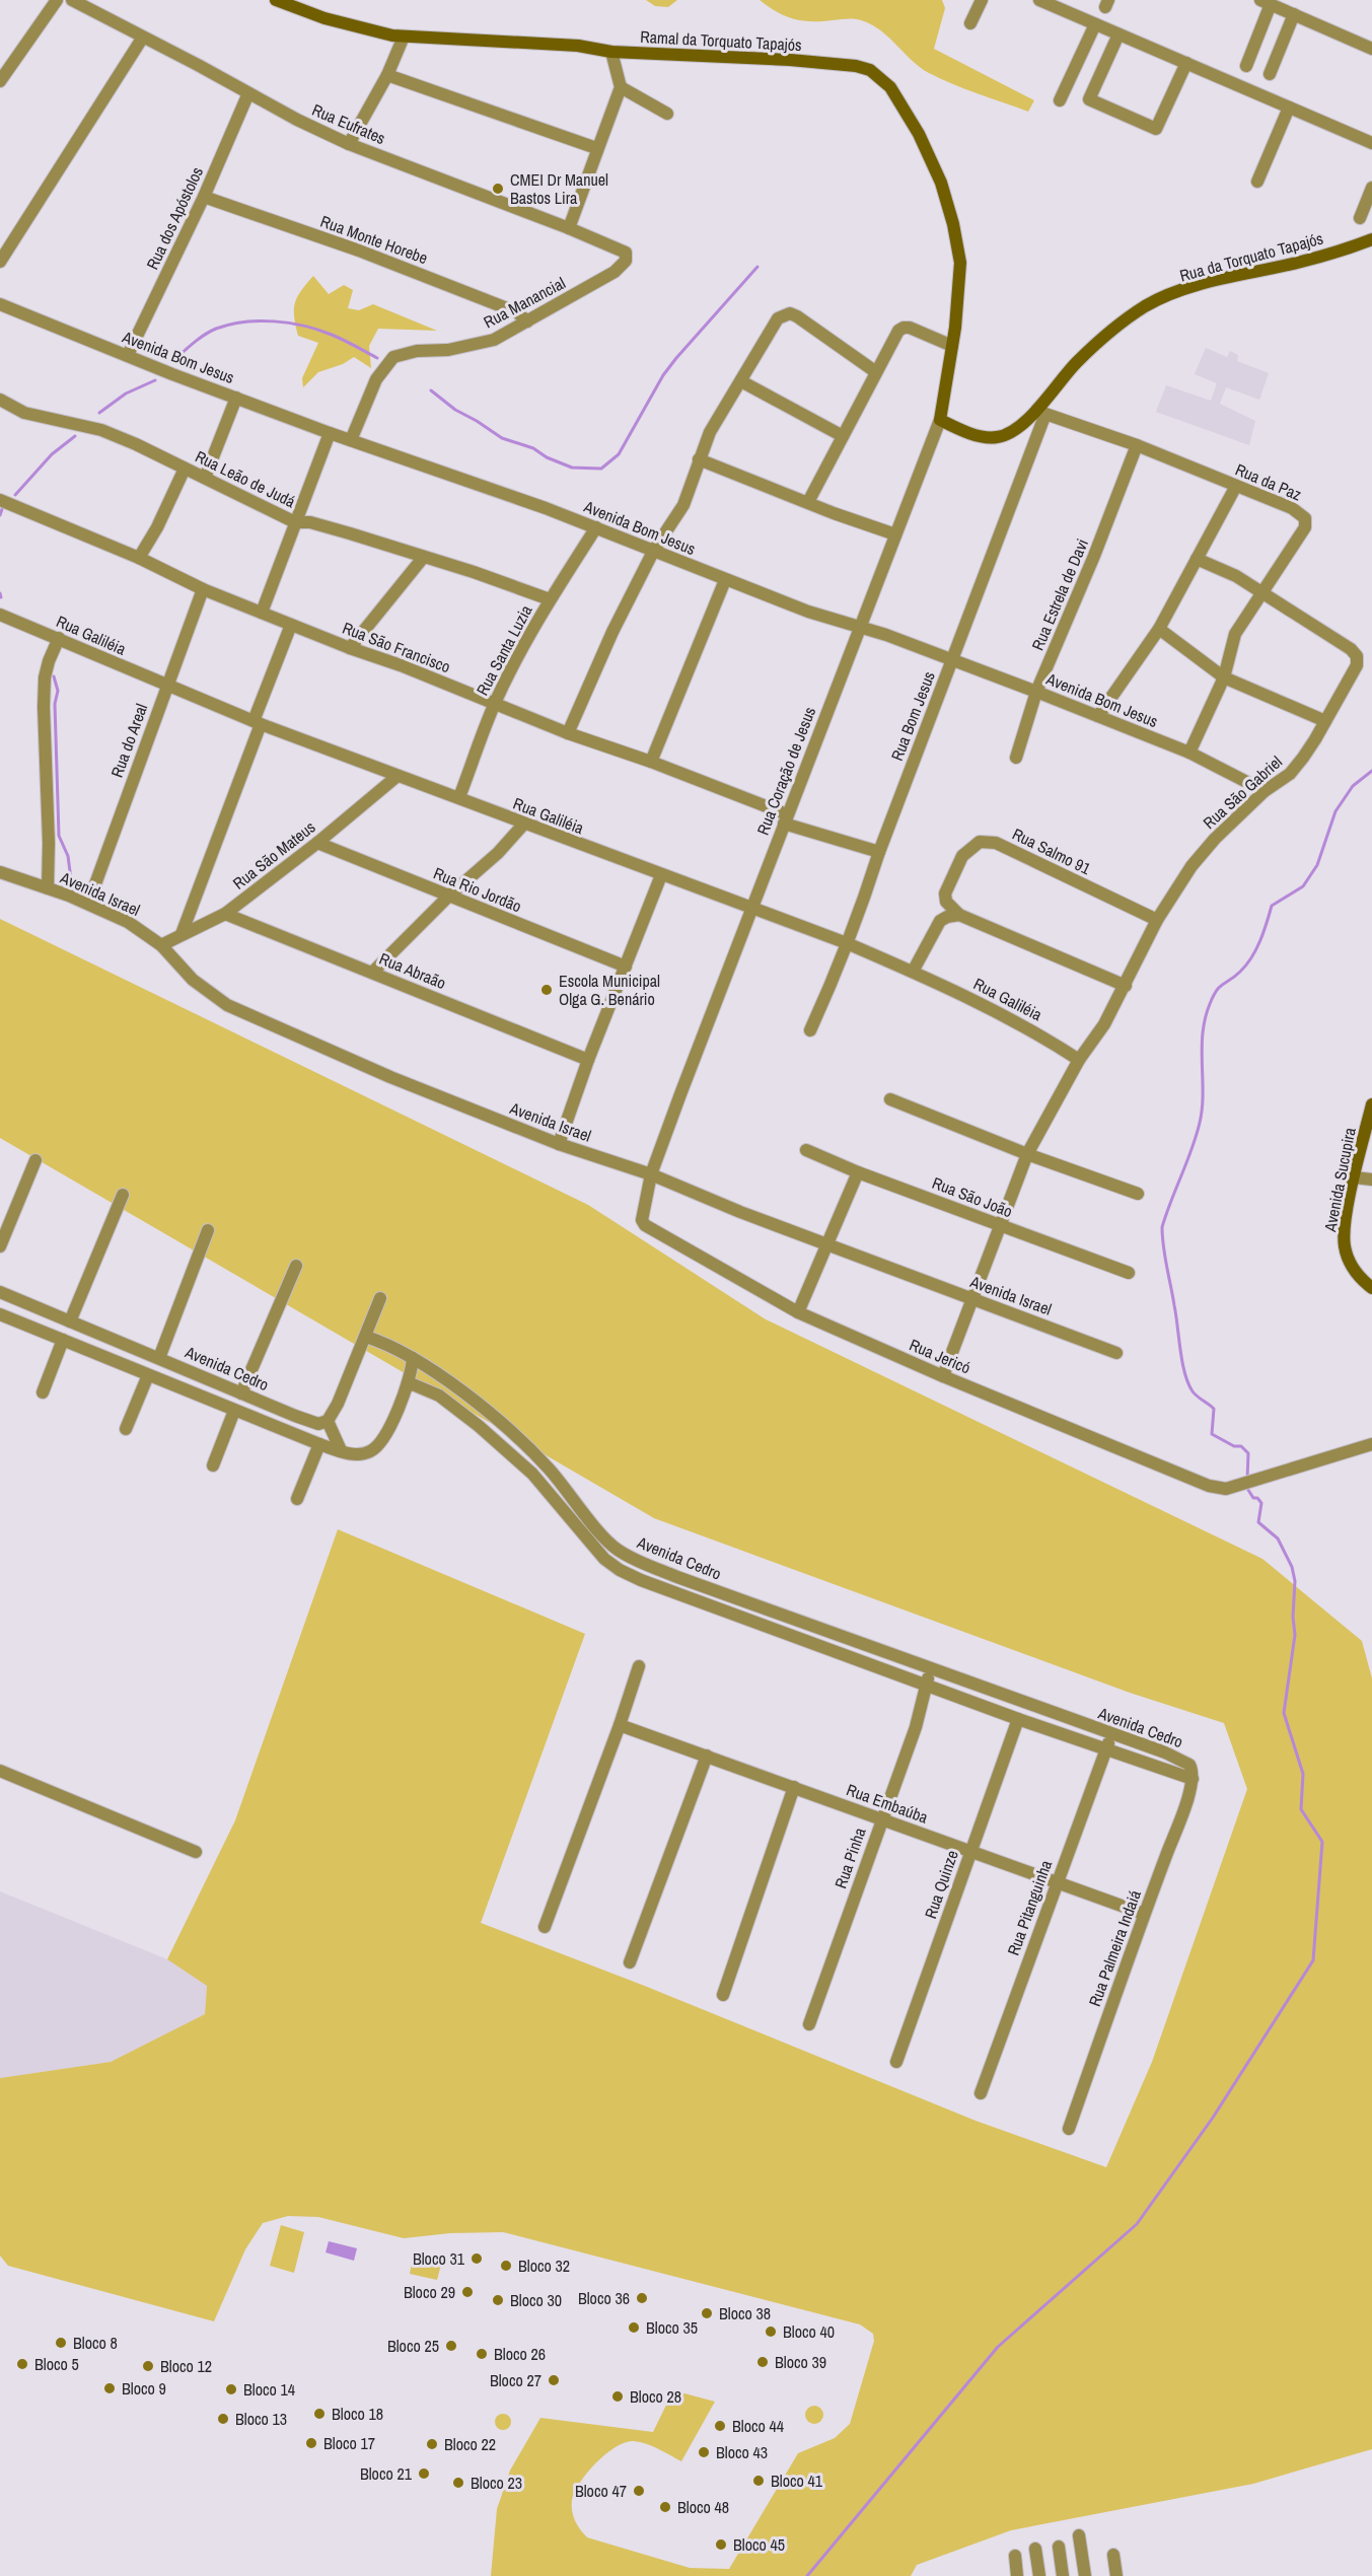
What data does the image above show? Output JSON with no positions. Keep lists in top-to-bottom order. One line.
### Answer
{"streets":{"street":["Ramal da Torquato Tapajós","Rua Eufrates","Rua dos Apóstolos","Rua Monte Horebe","Rua da Torquato Tapajós","Rua Manancial","Avenida Bom Jesus","Rua Leão de Judá","Rua da Paz","Rua Estrela de Davi","Rua Galiléia","Rua São Francisco","Rua Santa Luzia","Rua Bom Jesus","Rua do Areal","Rua Coração de Jesus","Rua São Gabriel","Rua Salmo 91","Rua São Mateus","Rua Rio Jordão","Avenida Israel","Rua Abraão","Avenida Sucupira","Rua São João","Rua Jericó","Avenida Cedro","Rua Embaúba","Rua Pinha","Rua Quinze","Rua Pitanguinha","Rua Palmeira Indaiá"]},"crossings":[["Ramal da Torquato Tapajós","Rua Coração de Jesus"],["Rua Eufrates","Rua dos Apóstolos"],["Rua Eufrates","Rua Manancial"],["Rua dos Apóstolos","Rua Monte Horebe"],["Rua dos Apóstolos","Avenida Bom Jesus"],["Rua Monte Horebe","Rua Manancial"],["Rua da Torquato Tapajós","Rua da Paz"],["Rua da Torquato Tapajós","Rua Bom Jesus"],["Rua da Torquato Tapajós","Rua Coração de Jesus"],["Rua Manancial","Avenida Bom Jesus"],["Avenida Bom Jesus","Rua da Paz"],["Avenida Bom Jesus","Rua Estrela de Davi"],["Avenida Bom Jesus","Rua Santa Luzia"],["Avenida Bom Jesus","Rua Bom Jesus"],["Avenida Bom Jesus","Rua Coração de Jesus"],["Avenida Bom Jesus","Rua São Gabriel"],["Rua Leão de Judá","Rua Santa Luzia"],["Rua da Paz","Rua Estrela de Davi"],["Rua da Paz","Rua Bom Jesus"],["Rua da Paz","Rua São Gabriel"],["Rua Galiléia","Rua Santa Luzia"],["Rua Galiléia","Rua Bom Jesus"],["Rua Galiléia","Rua do Areal"],["Rua Galiléia","Rua Coração de Jesus"],["Rua Galiléia","Rua São Gabriel"],["Rua Galiléia","Rua São Mateus"],["Rua São Francisco","Rua Santa Luzia"],["Rua São Francisco","Rua Bom Jesus"],["Rua São Francisco","Rua do Areal"],["Rua São Francisco","Rua Coração de Jesus"],["Rua do Areal","Avenida Israel"],["Rua Coração de Jesus","Avenida Israel"],["Rua Coração de Jesus","Rua Jericó"],["Rua São Gabriel","Rua Salmo 91"],["Rua São Gabriel","Avenida Israel"],["Rua São Gabriel","Rua São João"],["Rua São Gabriel","Rua Jericó"],["Rua São Mateus","Rua Rio Jordão"],["Rua São Mateus","Avenida Israel"],["Rua São Mateus","Rua Abraão"],["Avenida Cedro","Rua Pinha"],["Avenida Cedro","Rua Quinze"],["Avenida Cedro","Rua Pitanguinha"],["Avenida Cedro","Rua Palmeira Indaiá"],["Rua Embaúba","Rua Pinha"],["Rua Embaúba","Rua Quinze"],["Rua Embaúba","Rua Pitanguinha"],["Rua Embaúba","Rua Palmeira Indaiá"]],"places":["CMEI Dr Manuel Bastos Lira","Escola Municipal Olga G. Benário","Bloco 31","Bloco 32","Bloco 29","Bloco 36","Bloco 30","Bloco 38","Bloco 35","Bloco 40","Bloco 8","Bloco 25","Bloco 26","Bloco 39","Bloco 5","Bloco 12","Bloco 27","Bloco 9","Bloco 14","Bloco 28","Bloco 18","Bloco 13","Bloco 44","Bloco 17","Bloco 22","Bloco 43","Bloco 21","Bloco 41","Bloco 23","Bloco 47","Bloco 48","Bloco 45"]}
